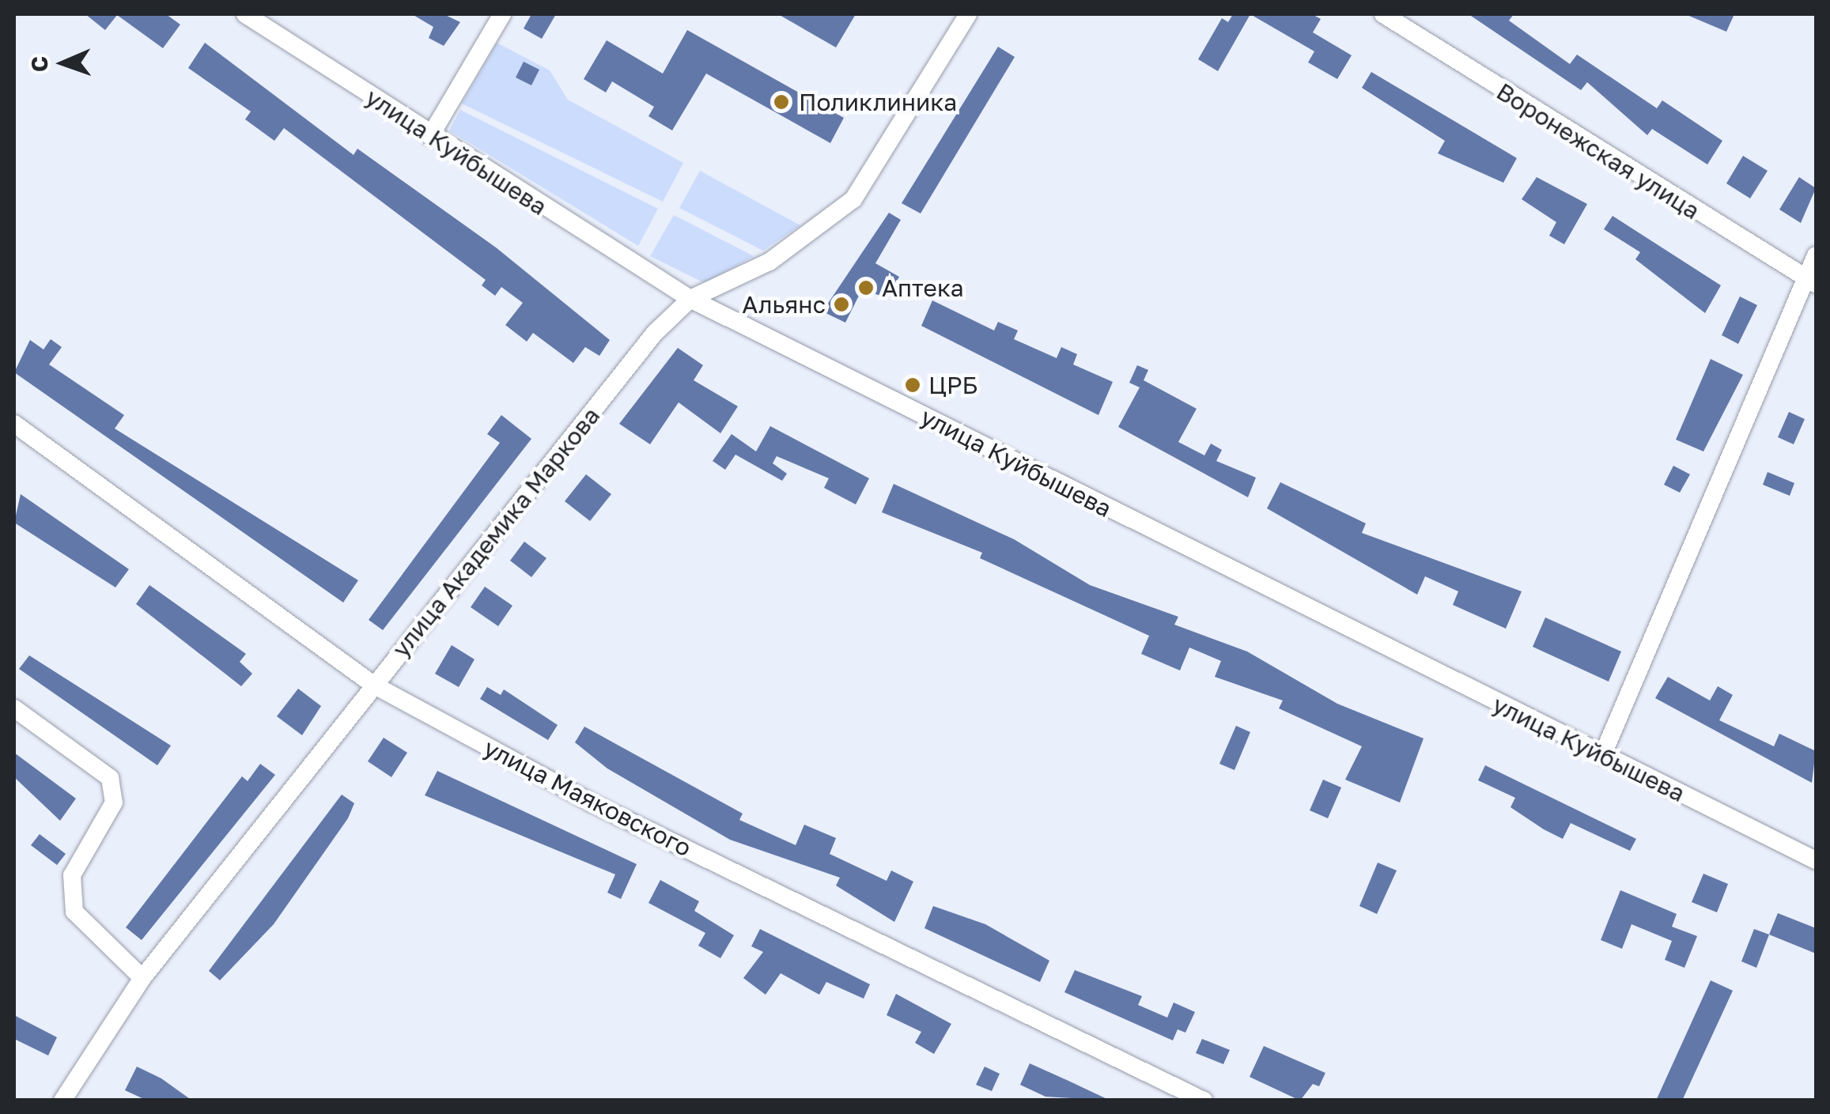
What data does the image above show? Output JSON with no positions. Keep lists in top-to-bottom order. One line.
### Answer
{"streets":{"street":["Воронежская улица","улица Куйбышева","улица Академика Маркова","улица Маяковского"]},"crossings":[["улица Куйбышева","улица Академика Маркова"],["улица Академика Маркова","улица Маяковского"]],"places":["Поликлиника","Аптека","Альянс","ЦРБ"],"north":"left"}
